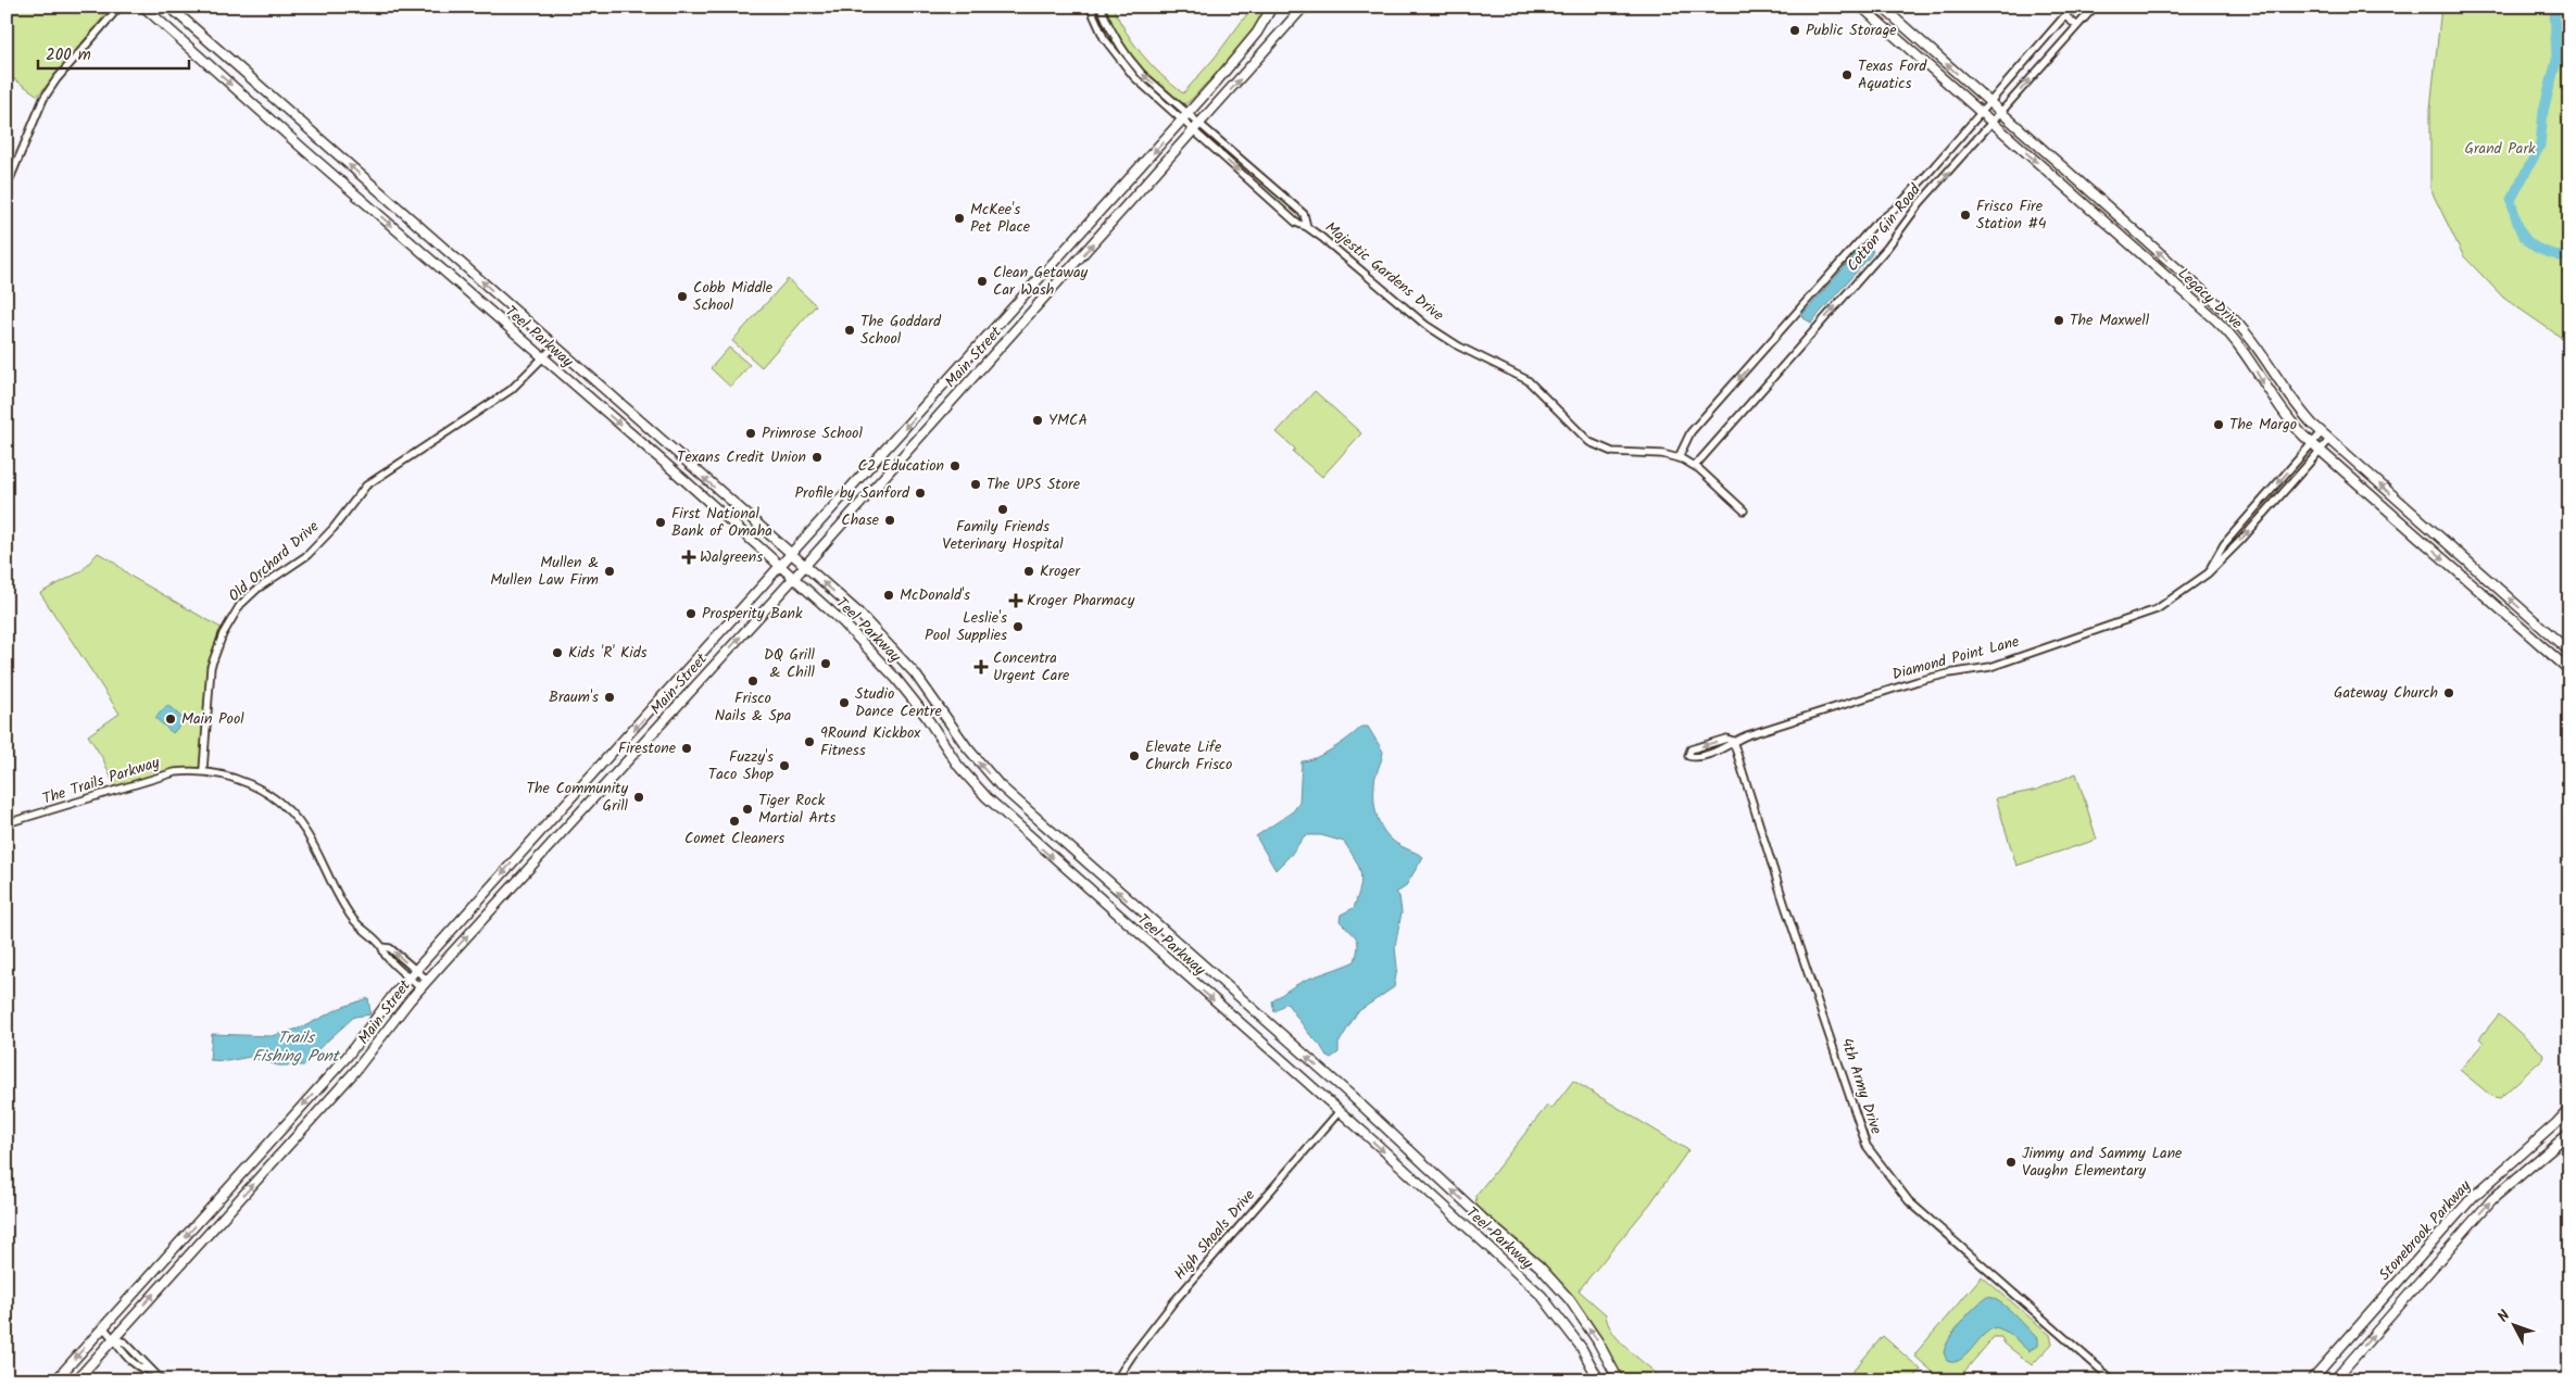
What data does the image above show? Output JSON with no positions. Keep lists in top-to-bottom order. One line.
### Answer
{"streets":{"main road":["Legacy Drive","Teel Parkway","Main Street","Stonebrook Parkway"],"street":["Cotton Gin Road","Majestic Gardens Drive","Old Orchard Drive","Diamond Point Lane","The Trails Parkway","4th Army Drive","High Shoals Drive"]},"crossings":[["Cotton Gin Road","Majestic Gardens Drive"],["Cotton Gin Road","Legacy Drive"],["Majestic Gardens Drive","Main Street"],["Legacy Drive","Diamond Point Lane"],["Teel Parkway","Main Street"],["Teel Parkway","Old Orchard Drive"],["Teel Parkway","High Shoals Drive"],["Main Street","The Trails Parkway"],["Old Orchard Drive","The Trails Parkway"],["Diamond Point Lane","4th Army Drive"]],"water":["Trails Fishing Pont"],"parks":["Grand Park"],"places":{"other":["Public Storage","Texas Ford Aquatics","Frisco Fire Station #4","McKee's Pet Place","Clean Getaway Car Wash","Cobb Middle School","The Maxwell","The Goddard School","YMCA","The Margo","Primrose School","Texans Credit Union","C2 Education","The UPS Store","Profile by Sanford","Family Friends Veterinary Hospital","Chase","First National Bank of Omaha","Mullen & Mullen Law Firm","Kroger","McDonald's","Prosperity Bank","Leslie's Pool Supplies","Kids 'R' Kids","DQ Grill & Chill","Frisco Nails & Spa","Gateway Church","Braum's","Studio Dance Centre","Main Pool","9Round Kickbox Fitness","Firestone","Elevate Life Church Frisco","Fuzzy's Taco Shop","The Community Grill","Tiger Rock Martial Arts","Comet Cleaners","Jimmy and Sammy Lane Vaughn Elementary"],"health":["Walgreens","Kroger Pharmacy","Concentra Urgent Care"]},"scale_bar":"200 m","north":"top left"}
